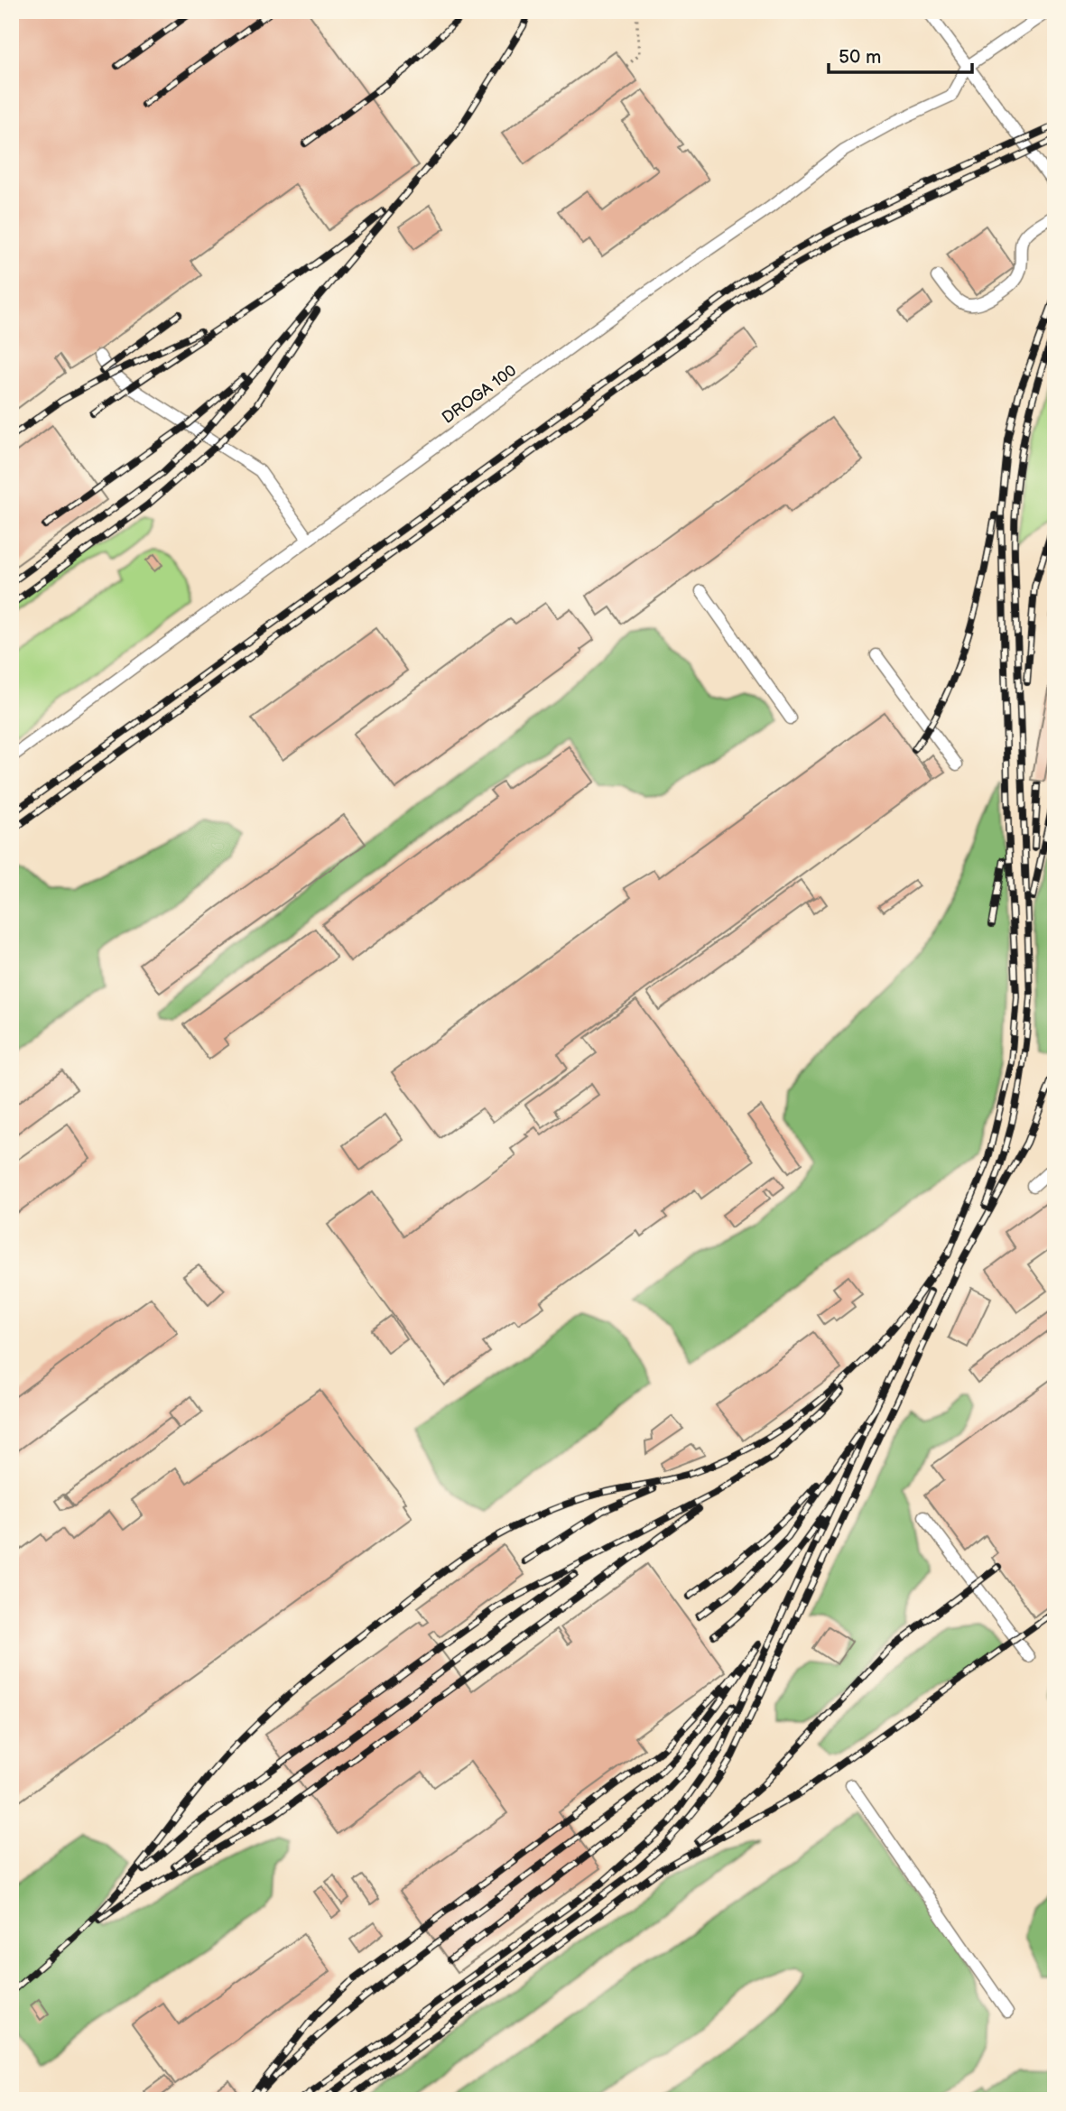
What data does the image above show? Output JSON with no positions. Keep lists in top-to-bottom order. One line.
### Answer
{"streets":{"lane":["DROGA 100"]},"scale_bar":"50 m"}
